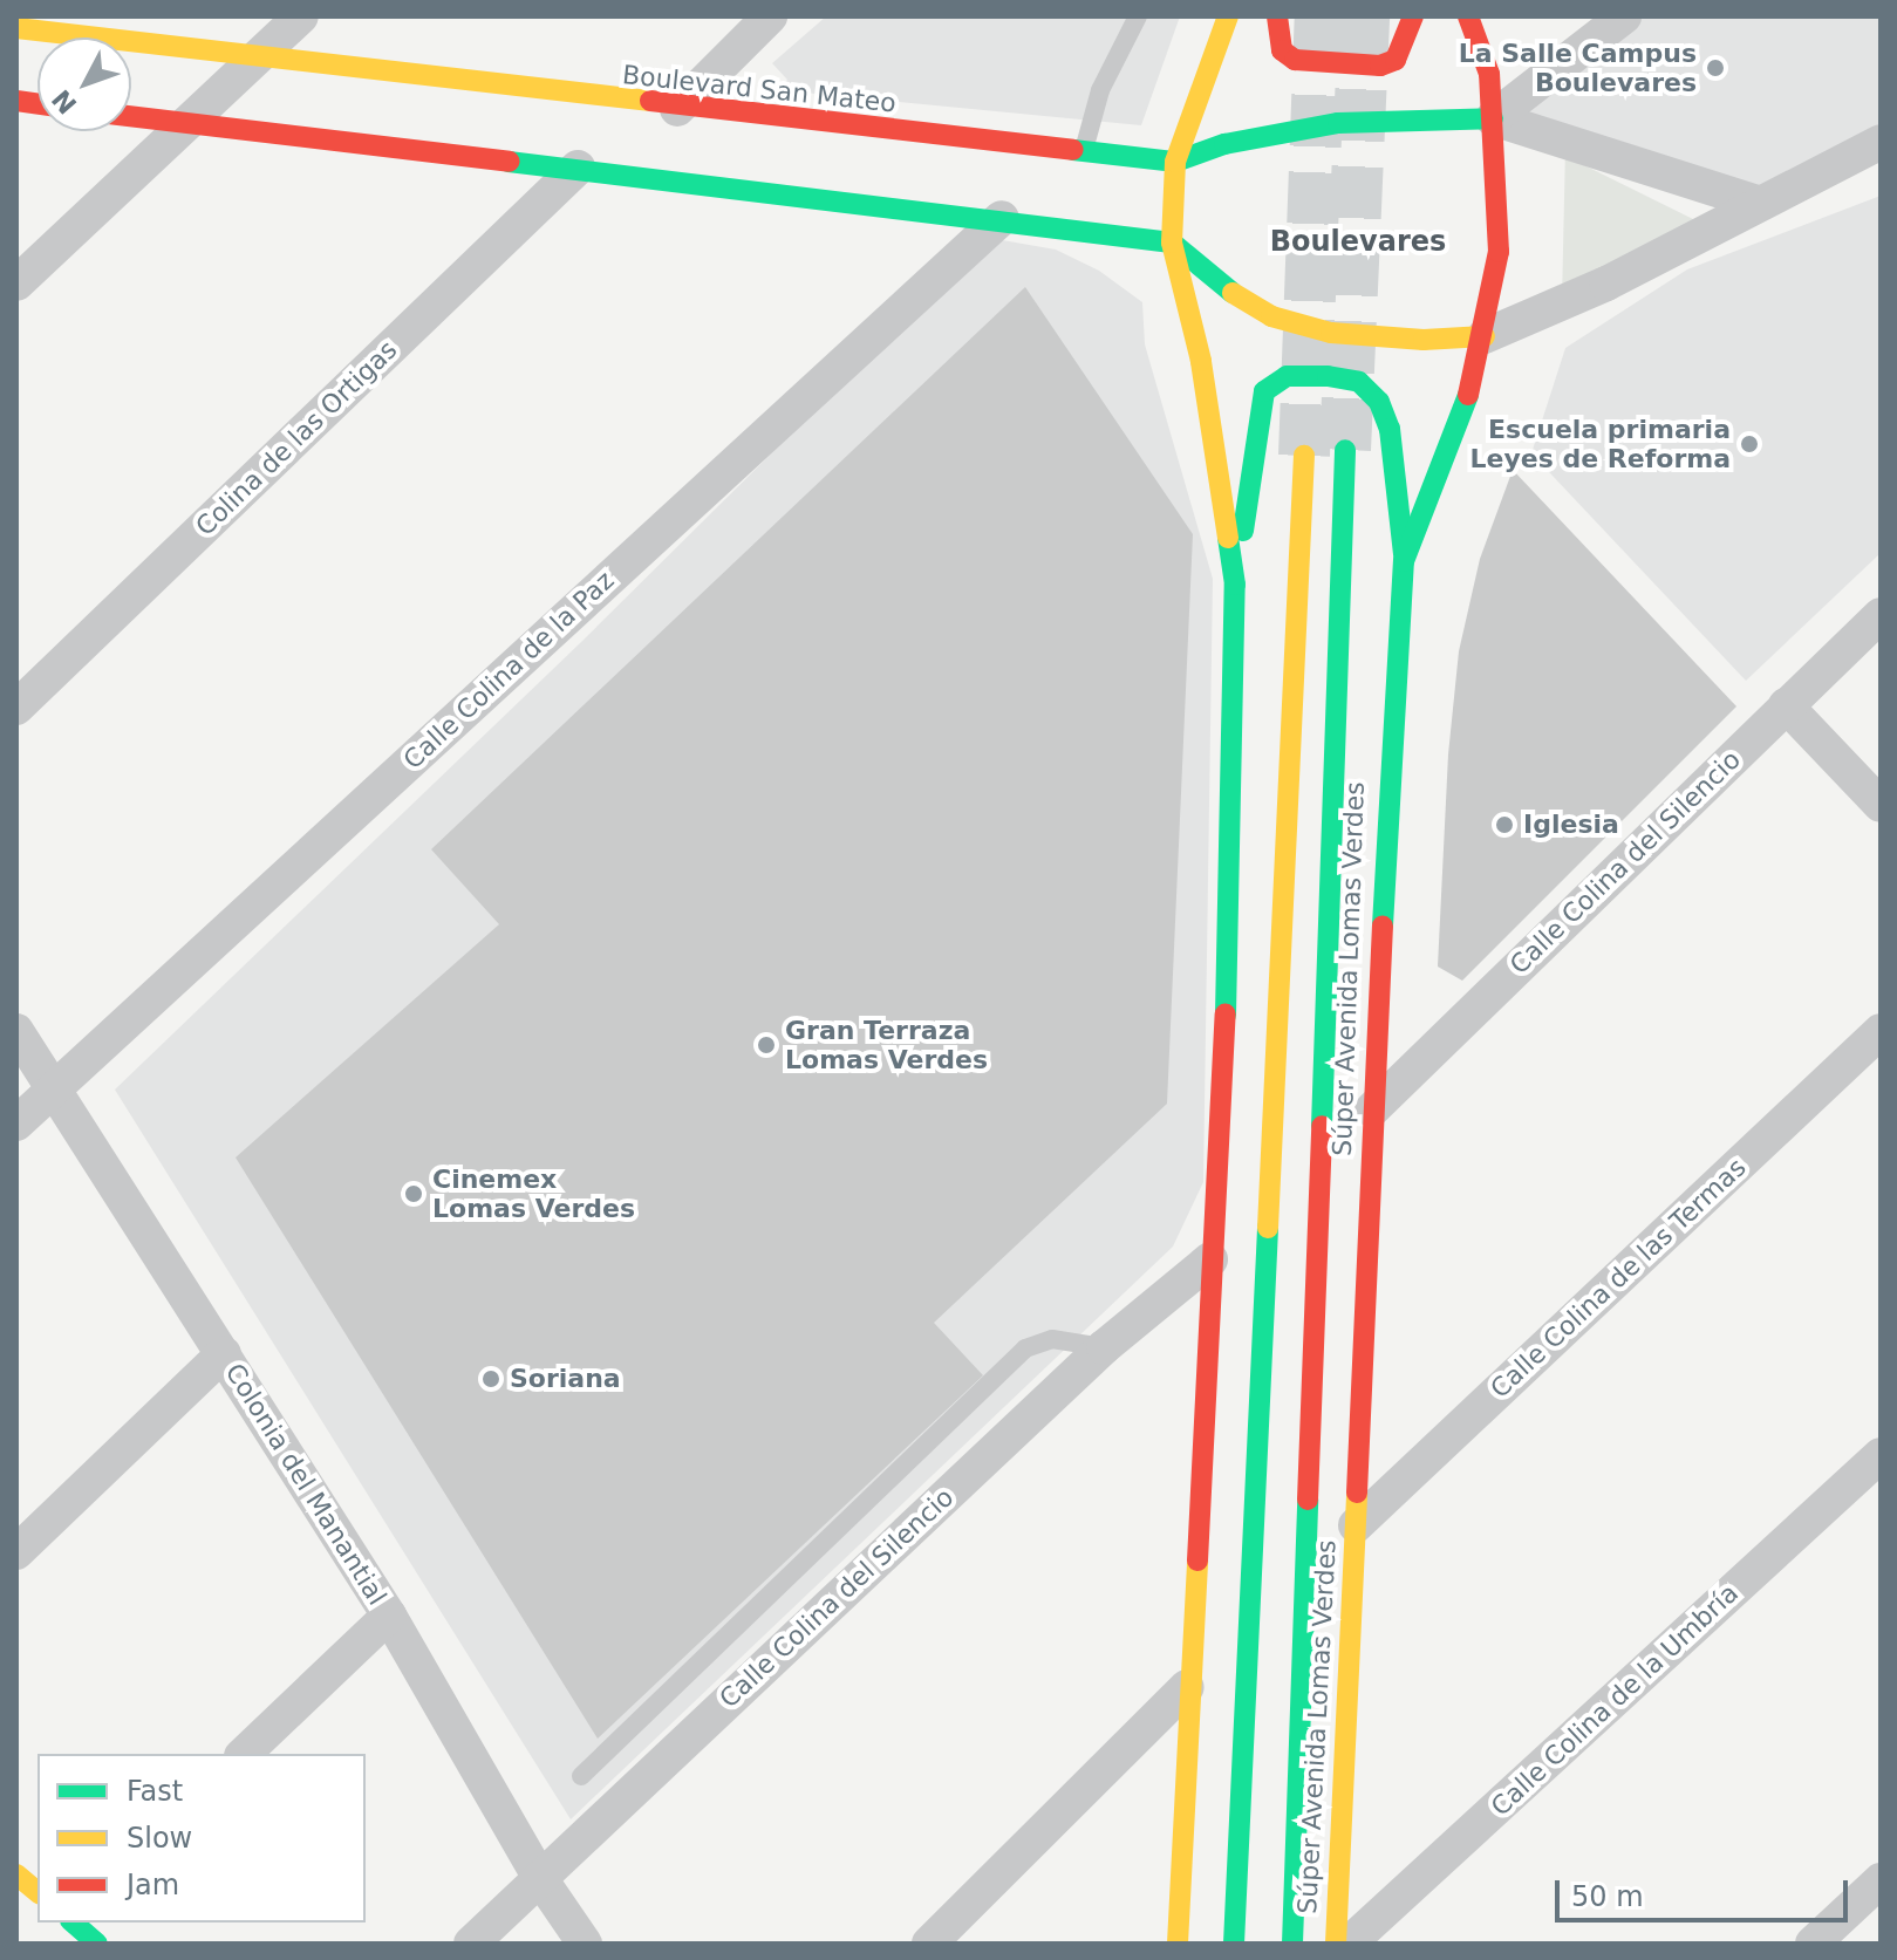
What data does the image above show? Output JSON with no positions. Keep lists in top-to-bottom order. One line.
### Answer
{"streets":{"main road":["Boulevard San Mateo","Súper Avenida Lomas Verdes"],"street":["Colina de las Ortigas","Calle Colina de la Paz","Calle Colina del Silencio","Calle Colina de las Termas","Colonia del Manantial","Calle Colina de la Umbría"]},"crossings":[["Boulevard San Mateo","Súper Avenida Lomas Verdes"],["Calle Colina de la Paz","Colonia del Manantial"],["Calle Colina del Silencio","Súper Avenida Lomas Verdes"],["Calle Colina del Silencio","Colonia del Manantial"],["Súper Avenida Lomas Verdes","Calle Colina de las Termas"]],"districts":["Boulevares"],"places":["La Salle Campus Boulevares","Escuela primaria Leyes de Reforma","Iglesia","Gran Terraza Lomas Verdes","Cinemex Lomas Verdes","Soriana"],"legend":["Fast","Slow","Jam"],"scale_bar":"50 m","north":"bottom left"}
